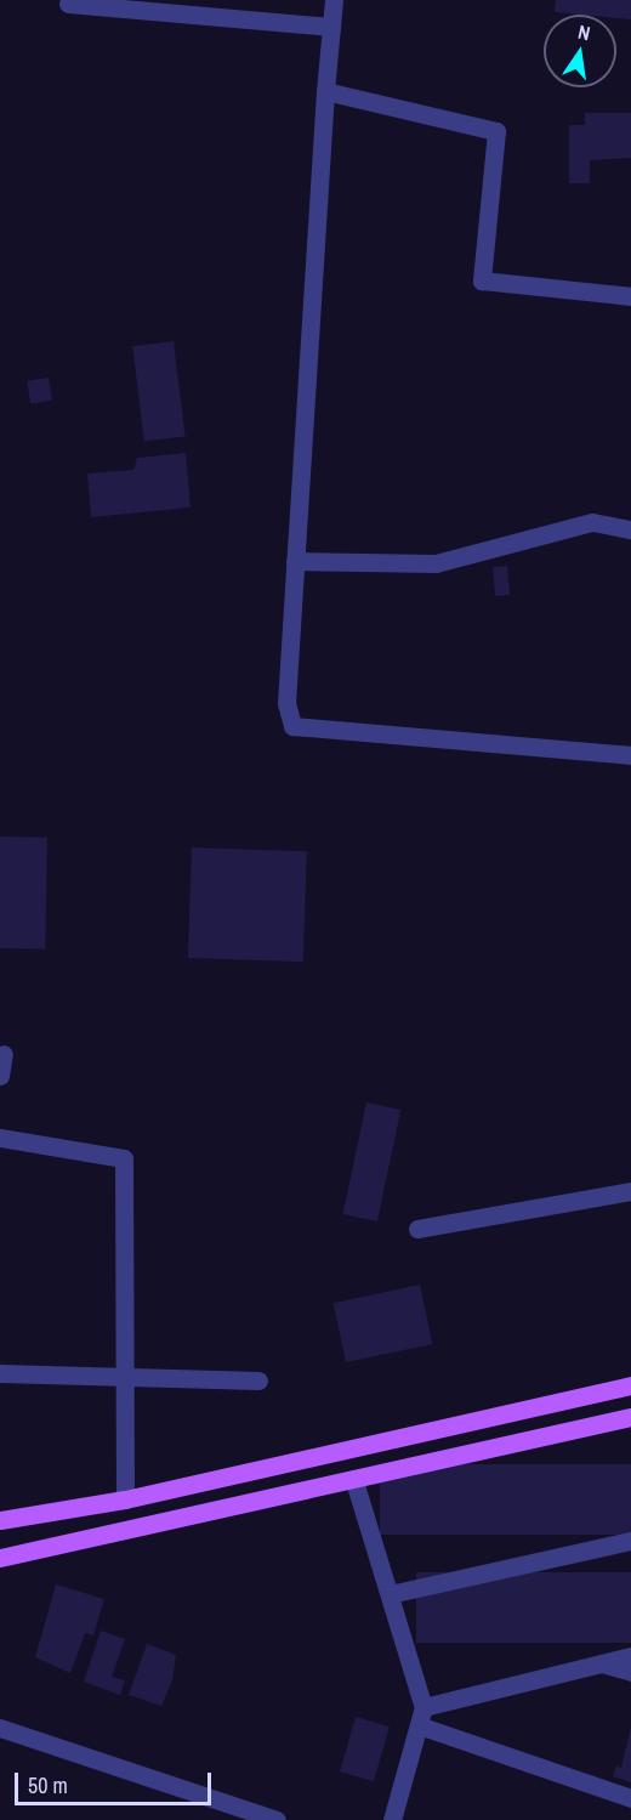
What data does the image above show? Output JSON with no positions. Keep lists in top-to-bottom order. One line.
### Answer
{"scale_bar":"50 m","north":"top"}
